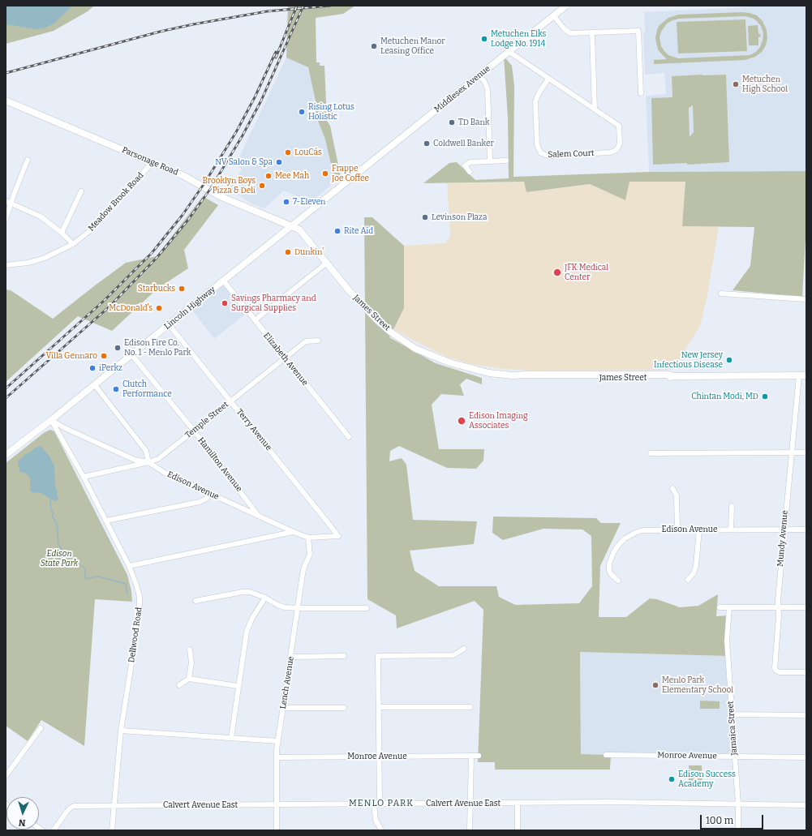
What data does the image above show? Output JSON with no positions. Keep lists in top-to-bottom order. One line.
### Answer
{"streets":{"street":["Middlesex Avenue","Salem Court","Parsonage Road","Meadow Brook Road","Lincoln Highway","James Street","Elizabeth Avenue","Temple Street","Terry Avenue","Hamilton Avenue","Edison Avenue","Mundy Avenue","Dellwood Road","Lench Avenue","Jamaica Street","Monroe Avenue","Calvert Avenue East"]},"crossings":[["Middlesex Avenue","Lincoln Highway"],["Parsonage Road","Meadow Brook Road"],["Parsonage Road","Lincoln Highway"],["Parsonage Road","James Street"],["Lincoln Highway","James Street"],["Lincoln Highway","Elizabeth Avenue"],["Lincoln Highway","Terry Avenue"],["Lincoln Highway","Hamilton Avenue"],["Lincoln Highway","Edison Avenue"],["Lincoln Highway","Dellwood Road"],["James Street","Mundy Avenue"],["Elizabeth Avenue","Temple Street"],["Temple Street","Terry Avenue"],["Temple Street","Hamilton Avenue"],["Temple Street","Edison Avenue"],["Temple Street","Dellwood Road"],["Terry Avenue","Edison Avenue"],["Hamilton Avenue","Edison Avenue"],["Edison Avenue","Mundy Avenue"],["Edison Avenue","Dellwood Road"],["Edison Avenue","Lench Avenue"],["Dellwood Road","Calvert Avenue East"],["Lench Avenue","Monroe Avenue"],["Lench Avenue","Calvert Avenue East"],["Jamaica Street","Monroe Avenue"],["Jamaica Street","Calvert Avenue East"]],"districts":["MENLO PARK"],"parks":["Edison State Park"],"places":["Metuchen Elks Lodge No. 1914","Metuchen Manor Leasing Office","Metuchen High School","Rising Lotus Holistic","TD Bank","Coldwell Banker","LouCás","NV Salon & Spa","Frappe Joe Coffee","Mee Mah","Brooklyn Boys Pizza & Deli","7-Eleven","Levinson Plaza","Rite Aid","Dunkin'","JFK Medical Center","Starbucks","Savings Pharmacy and Surgical Supplies","McDonald's","Edison Fire Co. No. 1 - Menlo Park","Villa Gennaro","New Jersey Infectious Disease","iPerkz","Clutch Performance","Chintan Modi, MD","Edison Imaging Associates","Menlo Park Elementary School","Edison Success Academy"],"scale_bar":"100 m","north":"bottom"}
